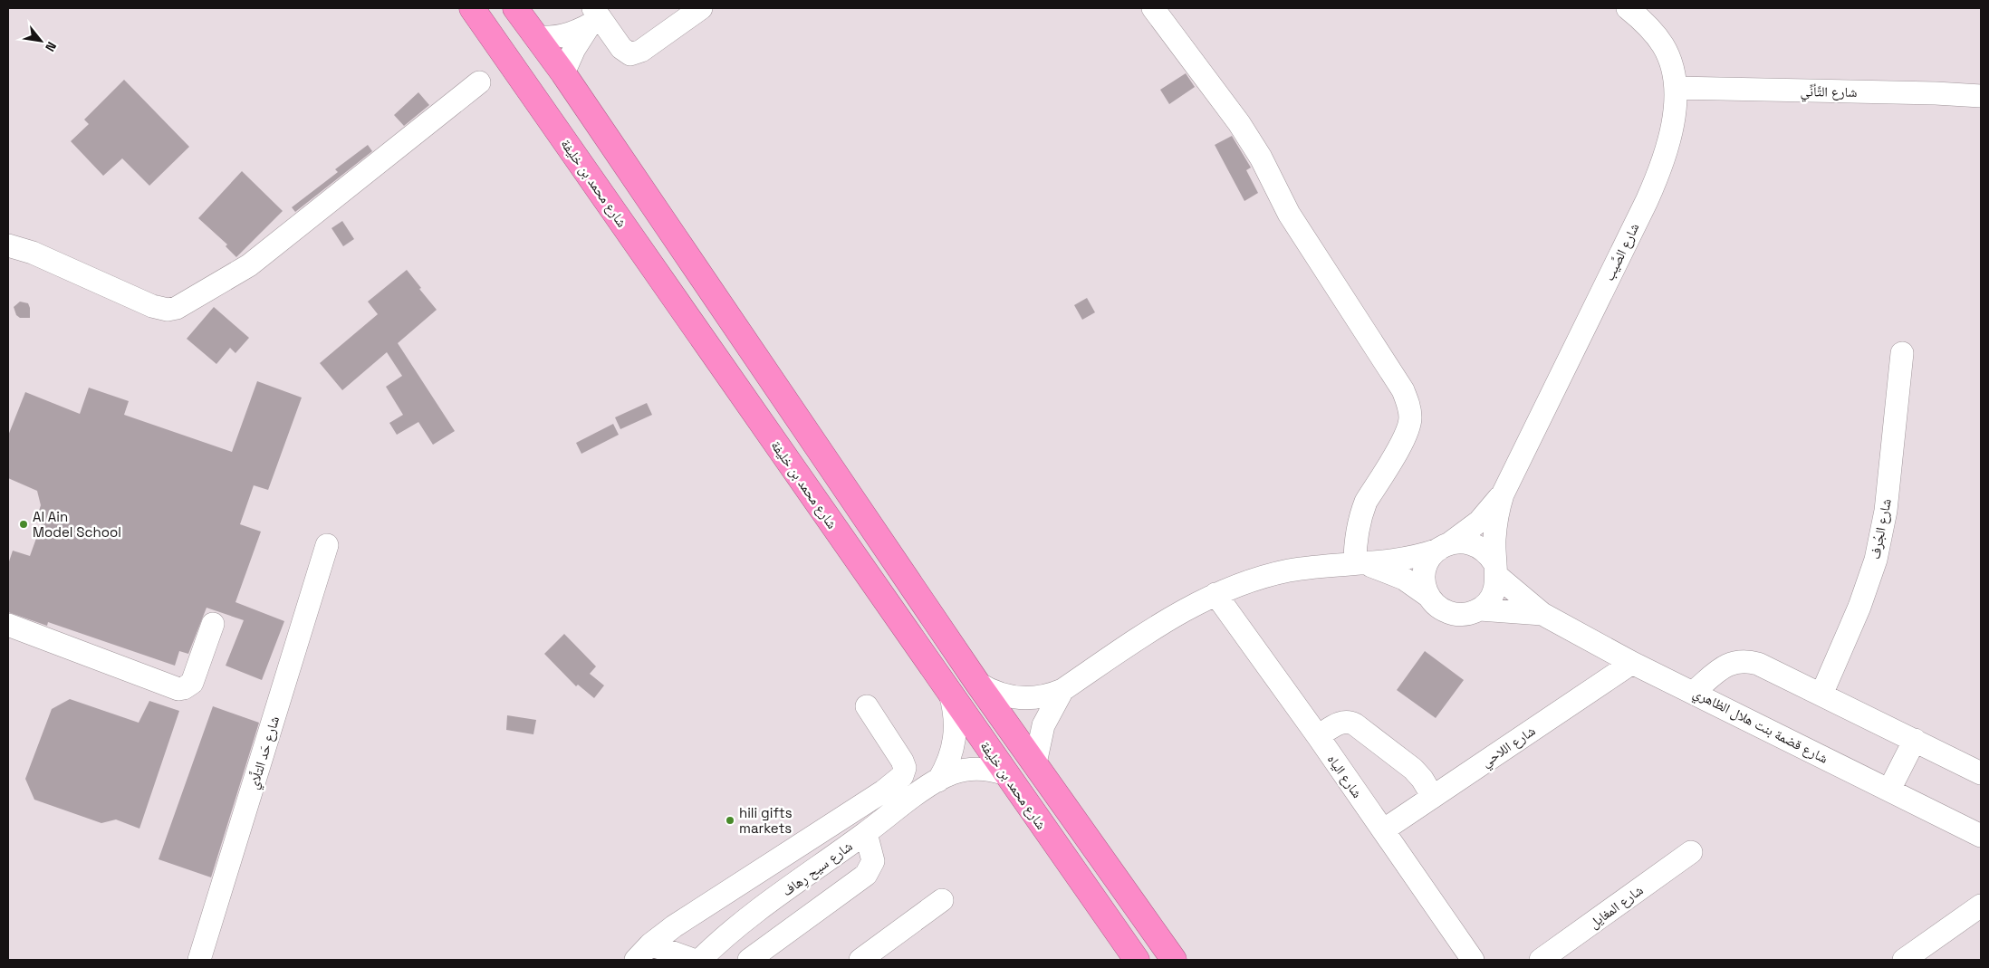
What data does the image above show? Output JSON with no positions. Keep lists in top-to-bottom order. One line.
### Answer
{"streets":{"highway":["شارع محمد بن خليفة"],"street":["شارع التَّأنِّي","شارع الصَّيب","شارع الجُرف","شارع قضمة بنت هلال الظاهري","شارع اللاحي","شارع حَد التلَّاي","شارع الياه","شارع سيح رِهاف","شارع المغايل"]},"crossings":[["شارع التَّأنِّي","شارع الصَّيب"],["شارع محمد بن خليفة","شارع سيح رِهاف"],["شارع الصَّيب","شارع قضمة بنت هلال الظاهري"],["شارع قضمة بنت هلال الظاهري","شارع اللاحي"],["شارع اللاحي","شارع الياه"]],"places":["Al Ain Model School","hili gifts markets"],"north":"bottom right"}
